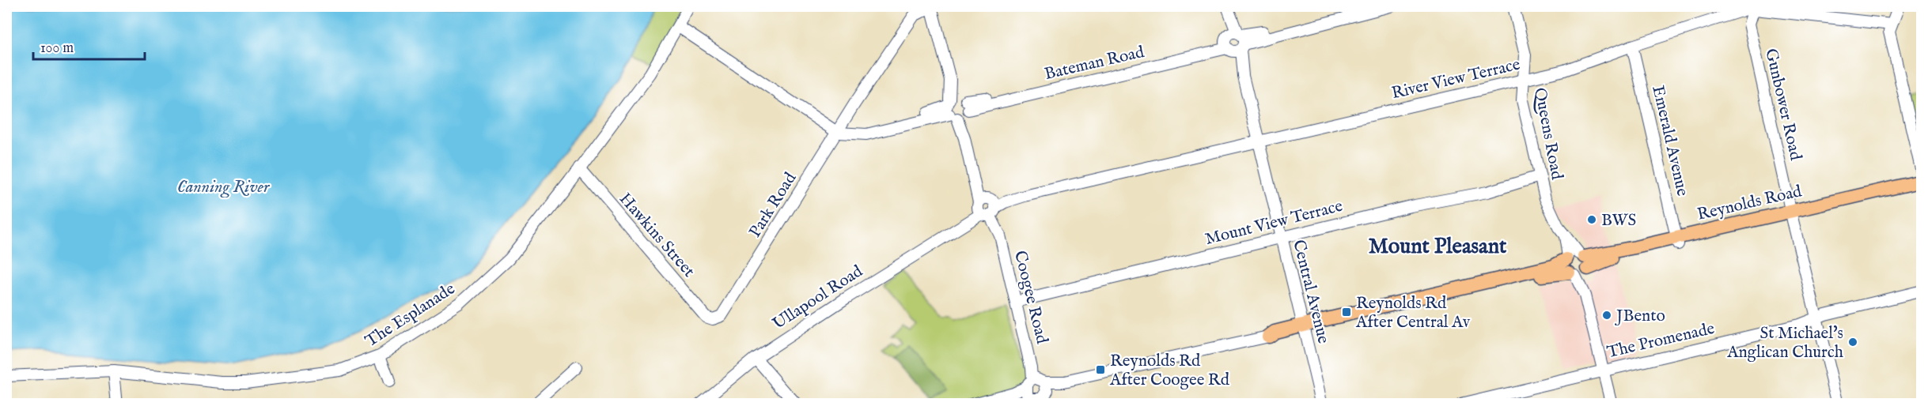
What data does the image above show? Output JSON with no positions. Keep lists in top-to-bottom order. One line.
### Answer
{"streets":{"main road":["Reynolds Road"],"street":["Bateman Road","River View Terrace","Gunbower Road","Queens Road","Emerald Avenue","Park Road","Mount View Terrace","Hawkins Street","Central Avenue","Ullapool Road","Coogee Road","The Esplanade","The Promenade"]},"crossings":[["Bateman Road","Park Road"],["Bateman Road","Central Avenue"],["Bateman Road","Coogee Road"],["Bateman Road","The Esplanade"],["River View Terrace","Gunbower Road"],["River View Terrace","Queens Road"],["River View Terrace","Emerald Avenue"],["River View Terrace","Central Avenue"],["River View Terrace","Ullapool Road"],["River View Terrace","Coogee Road"],["Gunbower Road","Reynolds Road"],["Gunbower Road","The Promenade"],["Queens Road","Reynolds Road"],["Queens Road","Mount View Terrace"],["Queens Road","The Promenade"],["Emerald Avenue","Reynolds Road"],["Reynolds Road","Central Avenue"],["Reynolds Road","Coogee Road"],["Park Road","Hawkins Street"],["Park Road","Coogee Road"],["Mount View Terrace","Central Avenue"],["Mount View Terrace","Coogee Road"],["Hawkins Street","The Esplanade"],["Ullapool Road","Coogee Road"]],"districts":["Mount Pleasant"],"water":["Canning River"],"places":{"other":["BWS","JBento","St Michael's Anglican Church"],"transit":["Reynolds Rd After Central Av","Reynolds Rd After Coogee Rd"]},"scale_bar":"100 m"}
